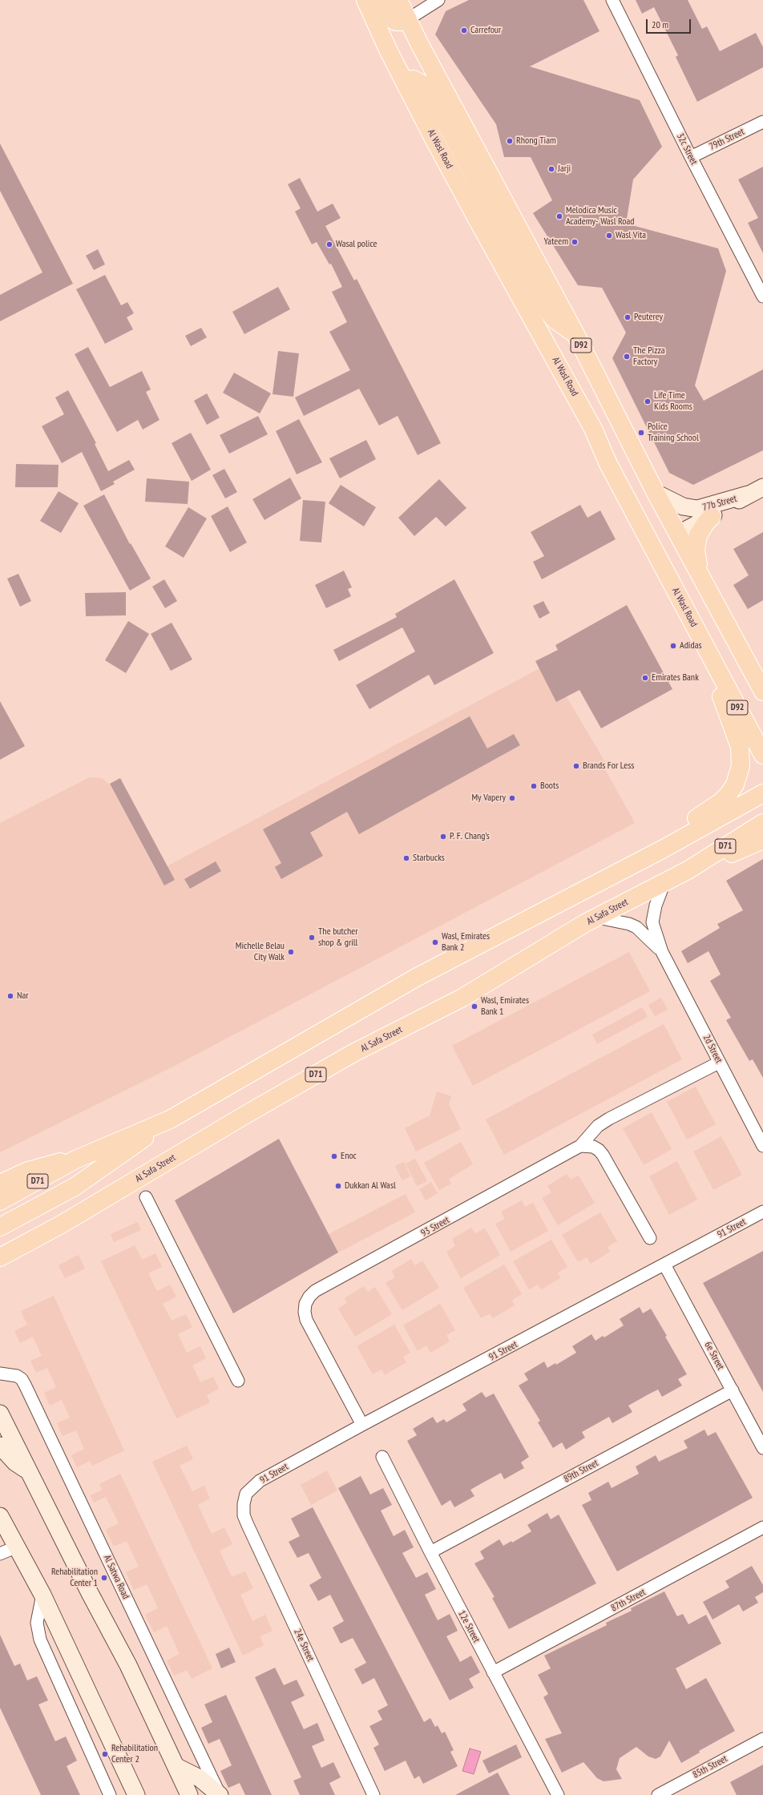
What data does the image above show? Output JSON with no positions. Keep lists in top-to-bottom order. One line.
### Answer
{"streets":{"main road":["Al Wasl Road","D92","77b Street","D71","Al Safa Street"],"street":["79th Street","32c Street","2d Street","93 Street","91 Street","6e Street","89th Street","Al Satwa Road","87th Street","12e Street","24e Street","85th Street"]},"crossings":[["79th Street","32c Street"],["D92","77b Street"],["Al Safa Street","2d Street"],["93 Street","91 Street"],["91 Street","6e Street"],["91 Street","24e Street"],["6e Street","89th Street"],["89th Street","12e Street"],["87th Street","12e Street"]],"places":["Carrefour","Rhong Tiam","Jarji","Melodica Music Academy- Wasl Road","Wasl Vita","Yateem","Wasal police","Peuterey","The Pizza Factory","Life Time Kids Rooms","Police Training School","Adidas","Emirates Bank","Brands For Less","Boots","My Vapery","P. F. Chang’s","Starbucks","The butcher shop & grill","Wasl, Emirates Bank 2","Michelle Belau City Walk","Nar","Wasl, Emirates Bank 1","Enoc","Dukkan Al Wasl","Rehabilitation Center 1","Rehabilitation Center 2"],"scale_bar":"20 m"}
